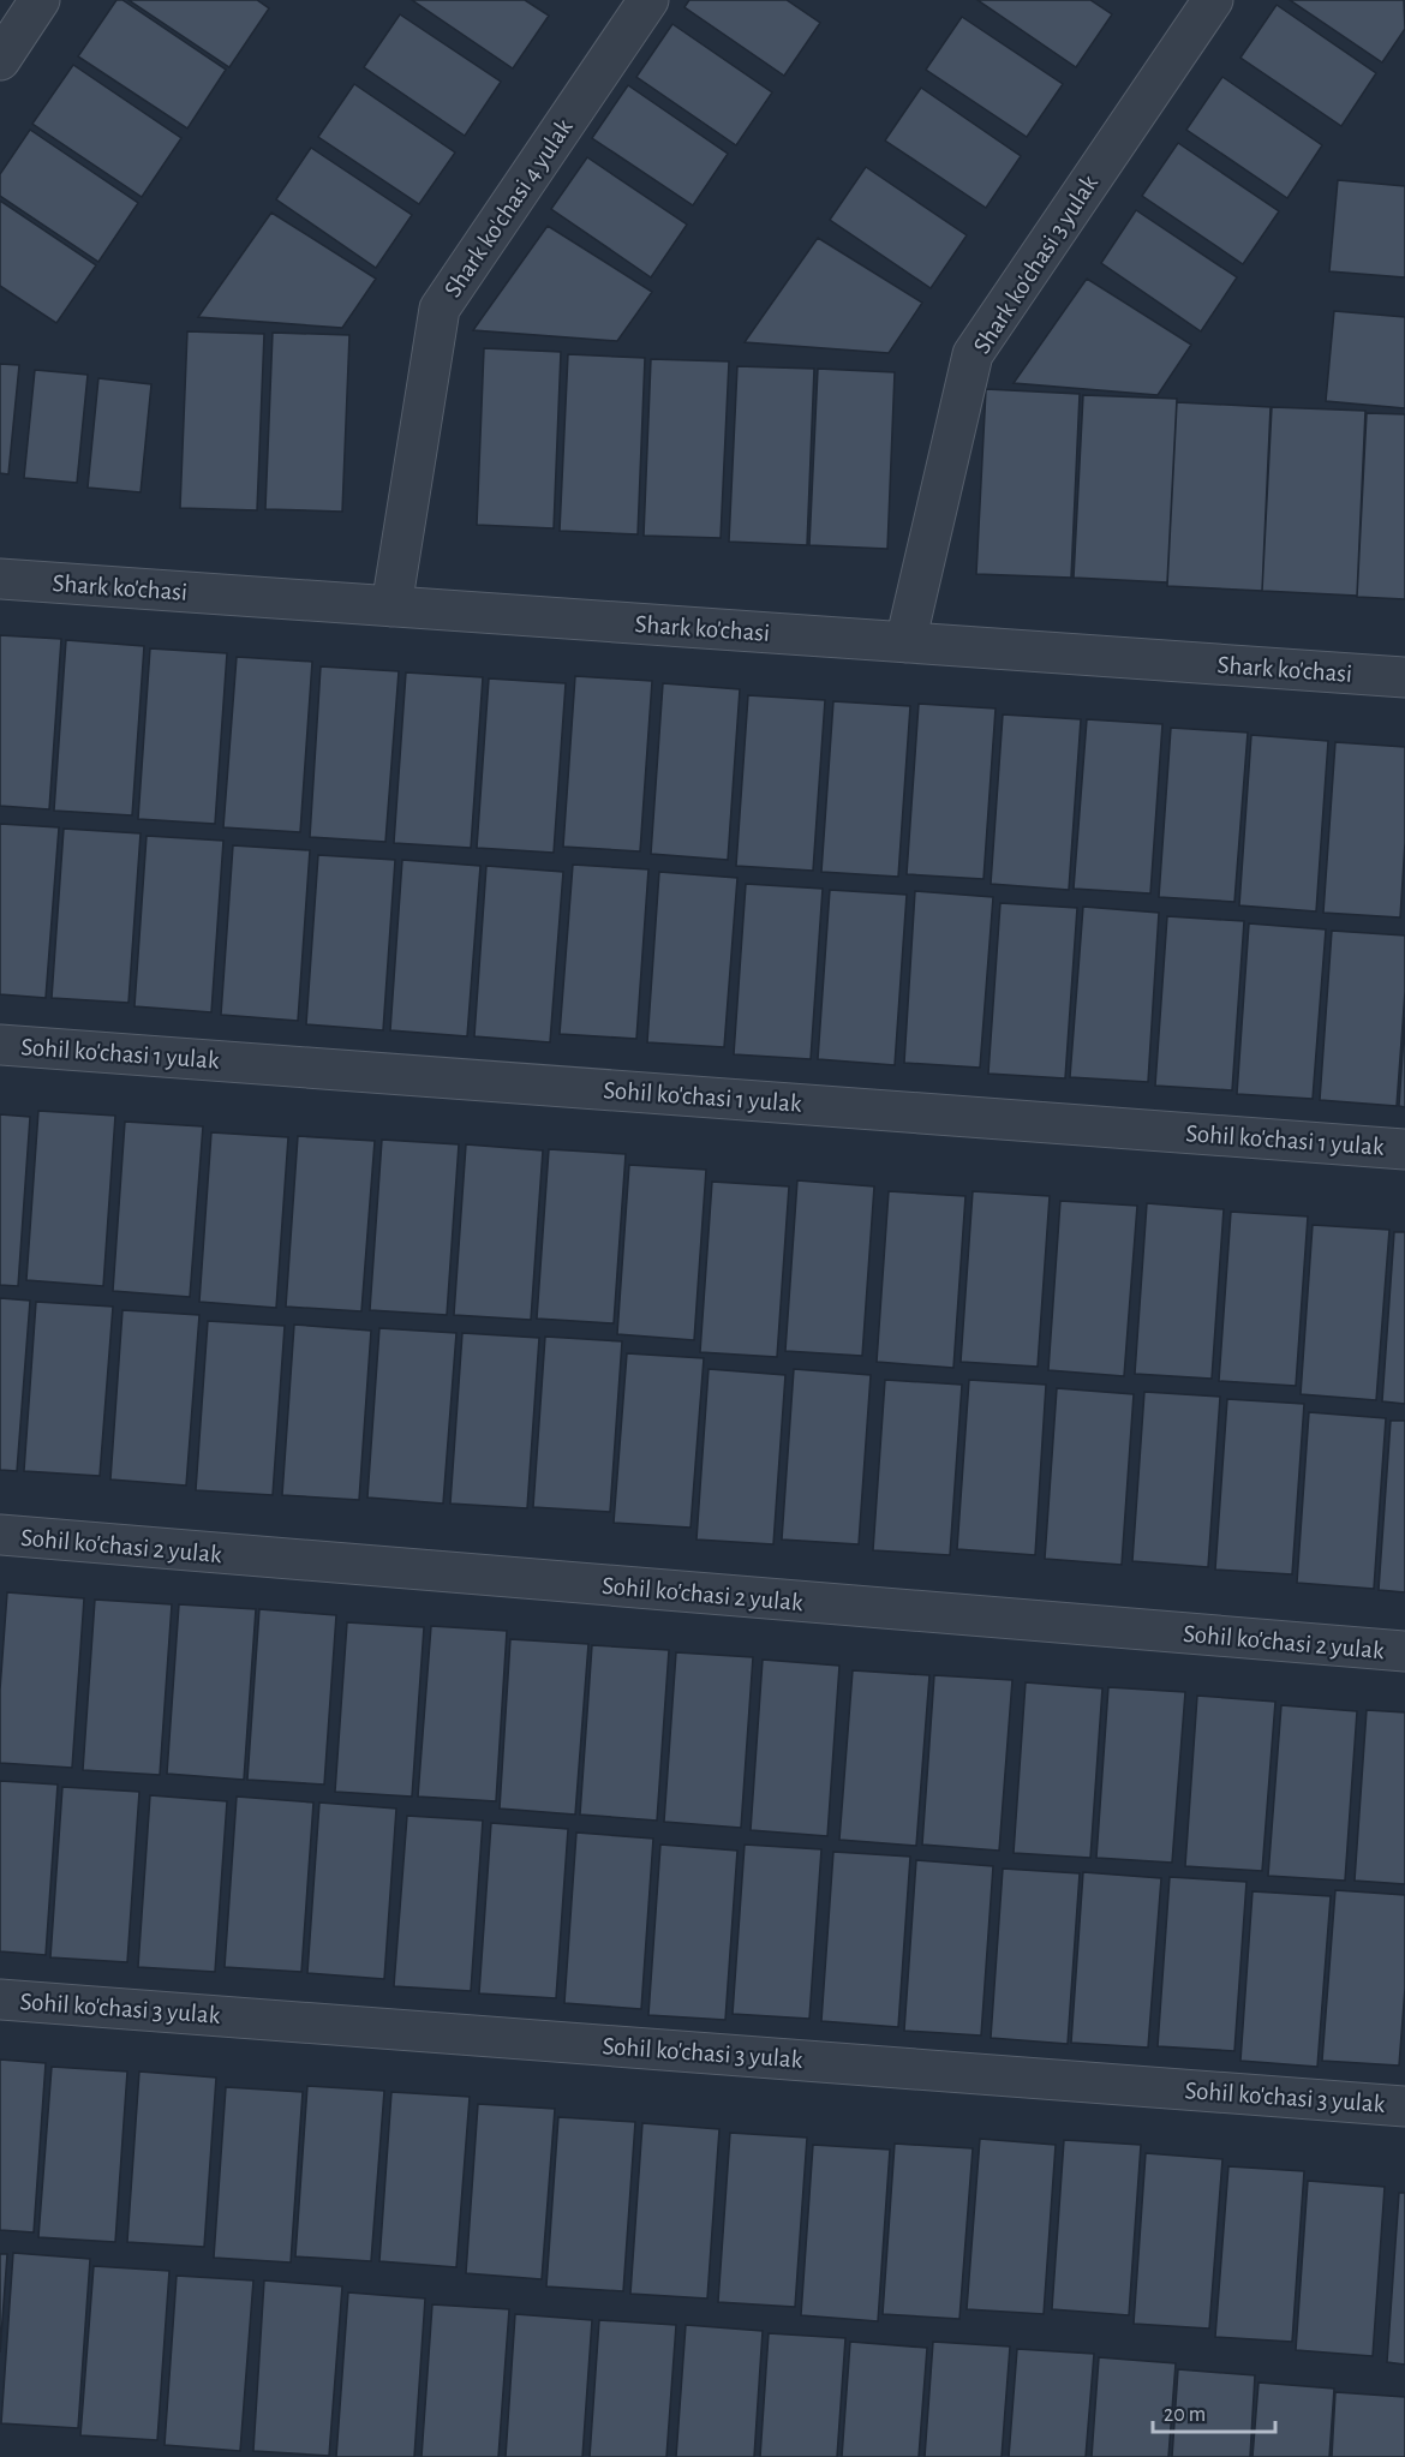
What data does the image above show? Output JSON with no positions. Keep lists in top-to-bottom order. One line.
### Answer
{"streets":{"street":["Shark ko'chasi 4 yulak","Shark ko'chasi 3 yulak","Shark ko'chasi","Sohil ko'chasi 1 yulak","Sohil ko'chasi 2 yulak","Sohil ko'chasi 3 yulak"]},"crossings":[["Shark ko'chasi 4 yulak","Shark ko'chasi"],["Shark ko'chasi 3 yulak","Shark ko'chasi"]],"scale_bar":"20 m"}
